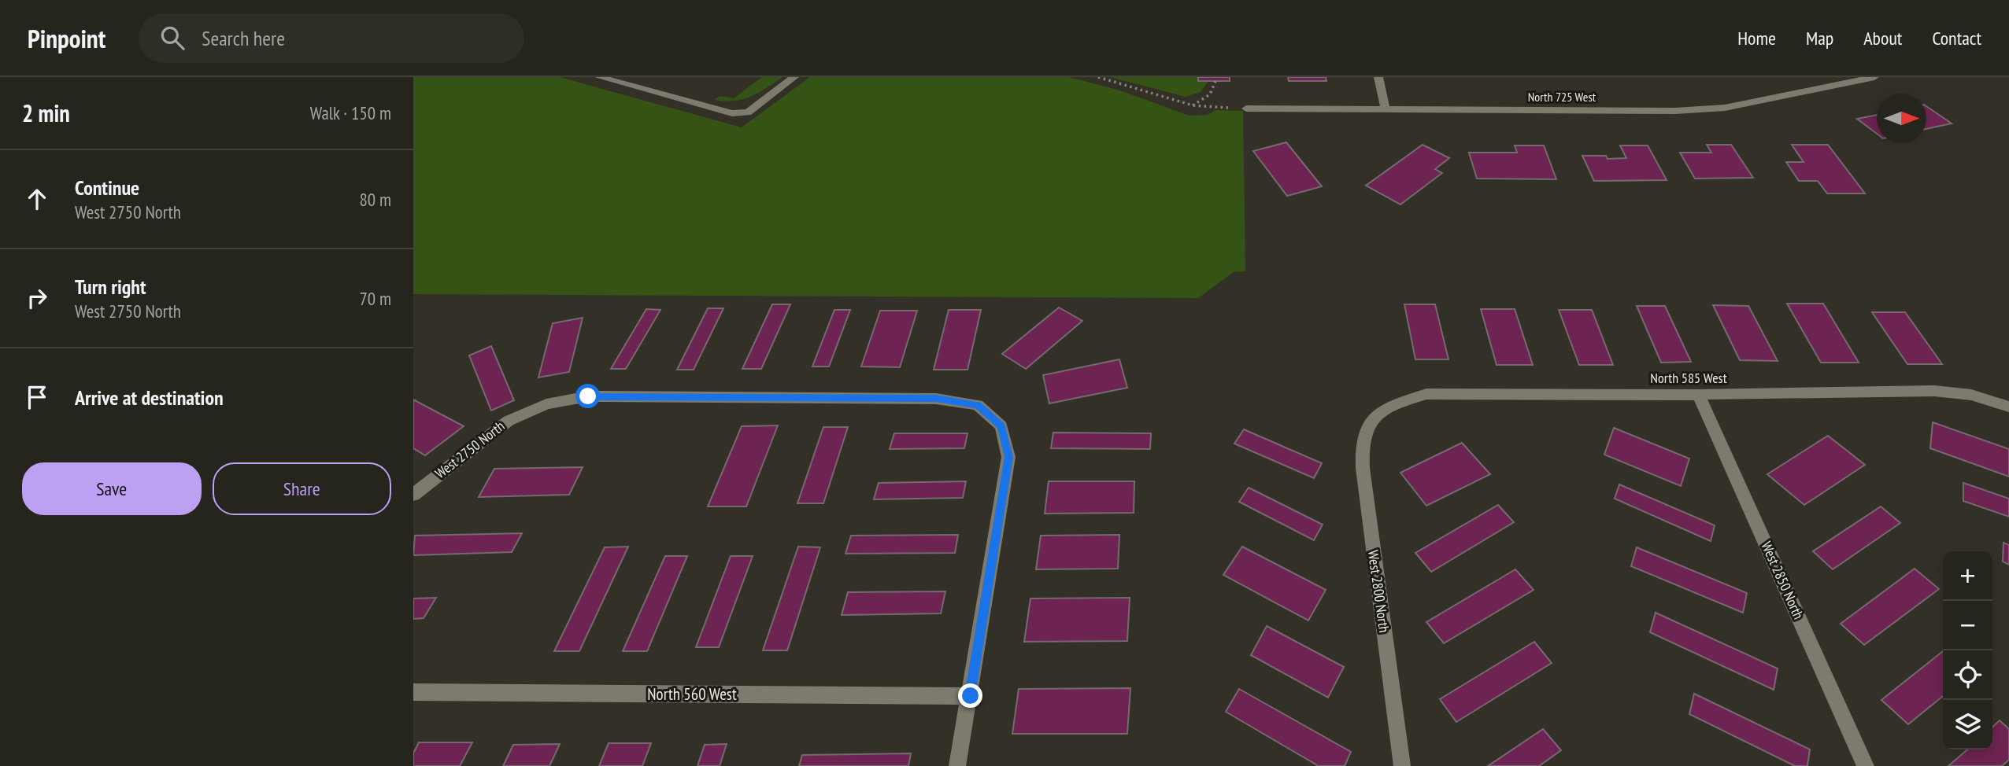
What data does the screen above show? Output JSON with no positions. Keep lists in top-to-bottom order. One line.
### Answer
{"streets":{"street":["North 725 West","North 585 West","West 2750 North","West 2850 North","West 2800 North","North 560 West"]},"crossings":[["North 585 West","West 2850 North"],["North 585 West","West 2800 North"],["West 2750 North","North 560 West"]],"north":"right","page":{"header":"Pinpoint","search":"Search here","nav":["Home","Map","About","Contact"],"heading":["2 min","Walk · 150 m"],"list":[["Continue","West 2750 North","80 m"],["Turn right","West 2750 North","70 m"],"Arrive at destination"],"buttons":["Save","Share"],"map_buttons":["+","−"]}}
